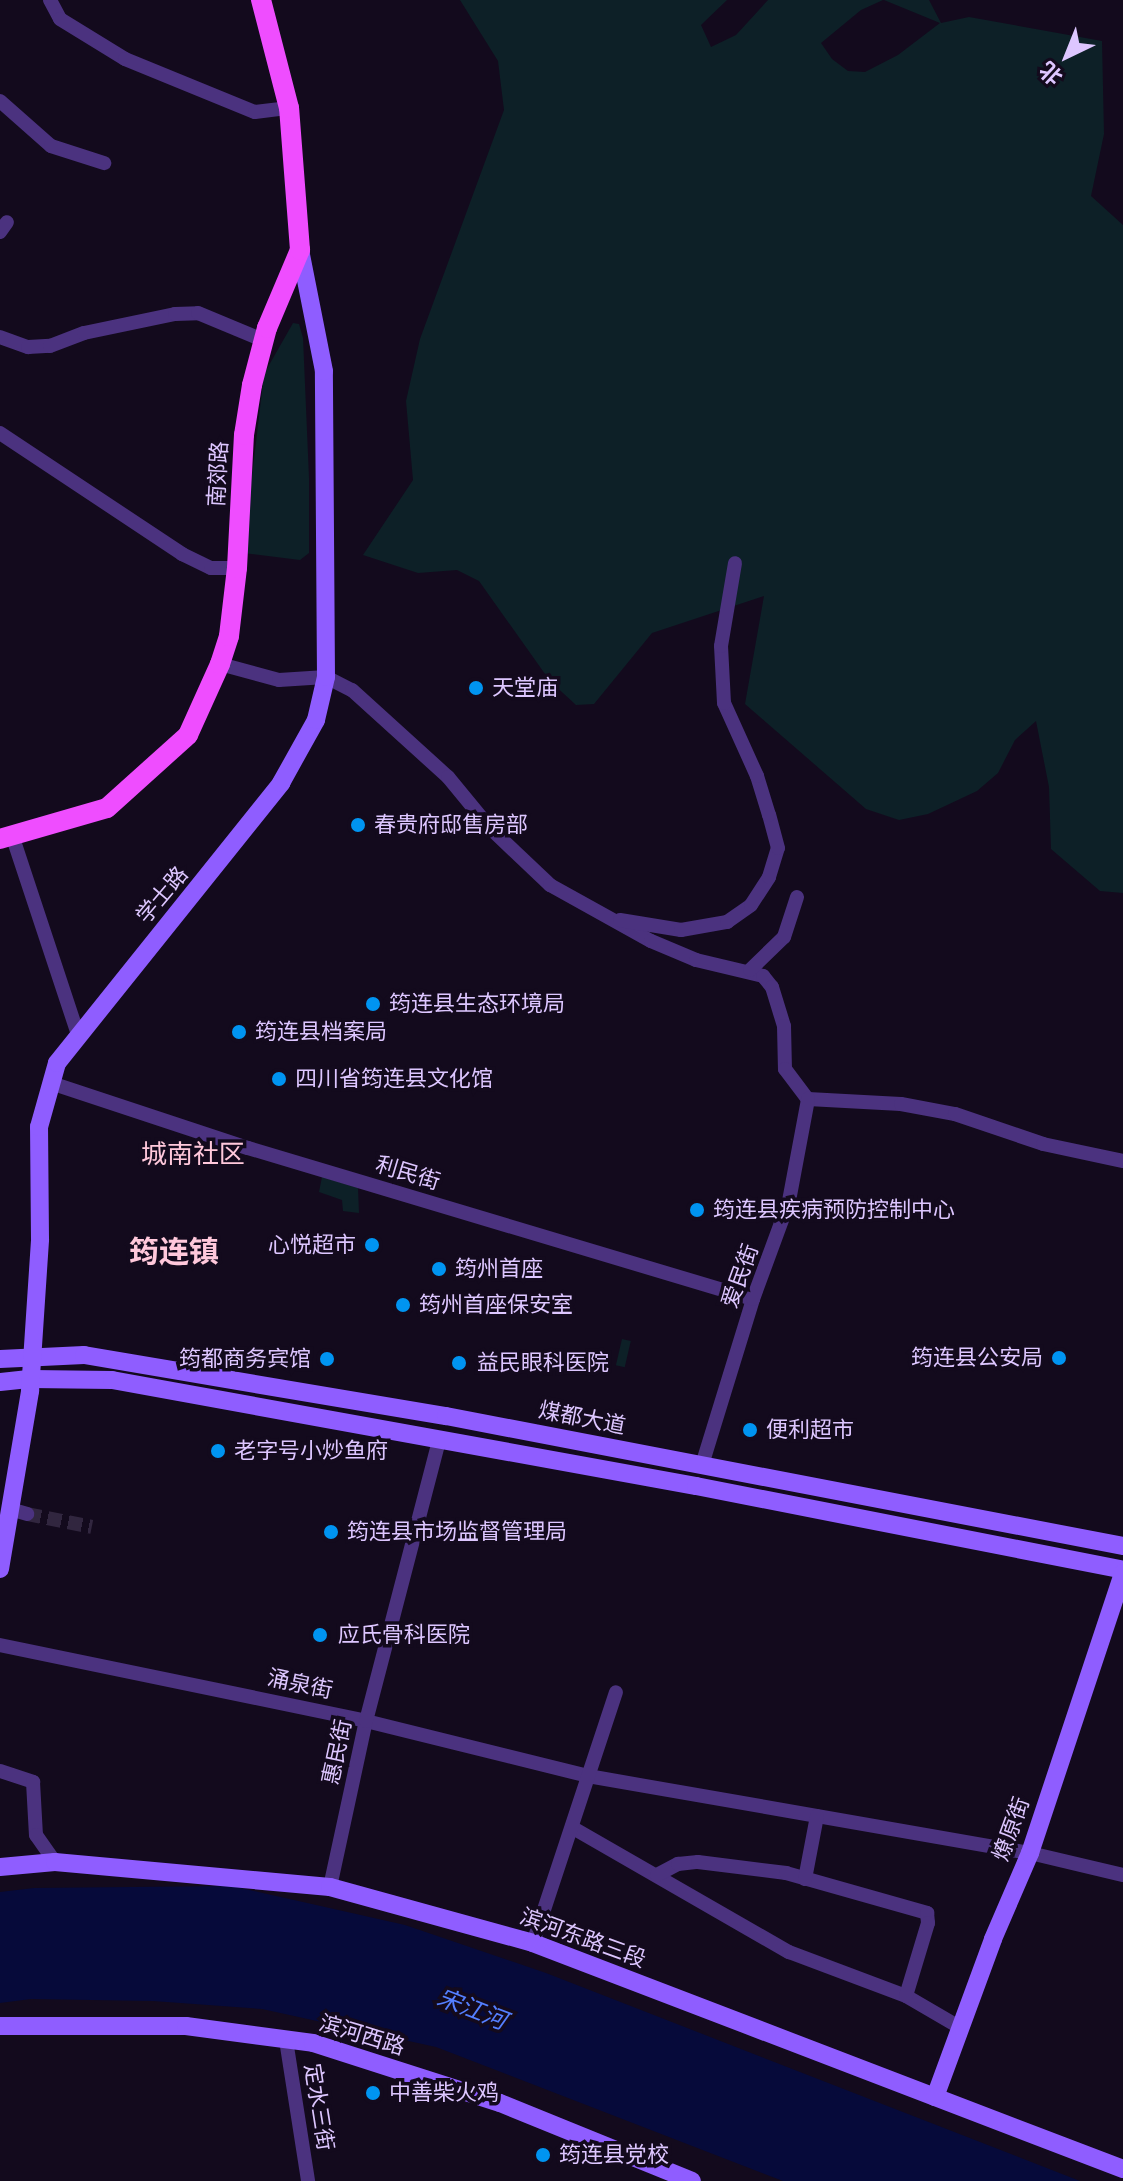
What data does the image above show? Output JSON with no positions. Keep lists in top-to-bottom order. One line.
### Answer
{"streets":{"main road":["南郊路","学士路","煤都大道","燎原街","滨河东路三段","滨河西路"],"street":["利民街","爱民街","涌泉街","惠民街","定水三街"]},"crossings":[["南郊路","学士路"],["学士路","利民街"],["学士路","煤都大道"],["利民街","爱民街"],["爱民街","煤都大道"],["涌泉街","惠民街"],["涌泉街","燎原街"],["惠民街","滨河东路三段"],["燎原街","滨河东路三段"],["滨河西路","定水三街"]],"districts":["城南社区","筠连镇"],"water":["宋江河"],"places":["天堂庙","春贵府邸售房部","筠连县生态环境局","筠连县档案局","四川省筠连县文化馆","筠连县疾病预防控制中心","心悦超市","筠州首座","筠州首座保安室","筠连县公安局","筠都商务宾馆","益民眼科医院","便利超市","老字号小炒鱼府","筠连县市场监督管理局","应氏骨科医院","中善柴火鸡","筠连县党校"],"north":"bottom left"}
